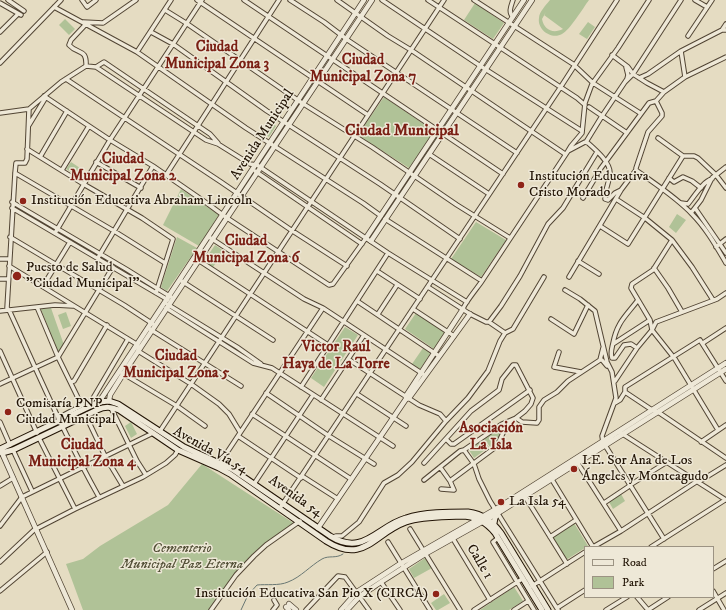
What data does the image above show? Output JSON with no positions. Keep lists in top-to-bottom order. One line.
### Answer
{"streets":{"main road":["Avenida Vía 54","Avenida 54"],"street":["Avenida Municipal","Calle 1"]},"crossings":[["Avenida Municipal","Avenida 54"],["Avenida Vía 54","Avenida 54"]],"districts":["Ciudad Municipal Zona 3","Ciudad Municipal Zona 7","Ciudad Municipal","Ciudad Municipal Zona 2","Ciudad Municipal Zona 6","Victor Raul Haya de La Torre","Ciudad Municipal Zona 5","Asociación La Isla","Ciudad Municipal Zona 4"],"parks":["Cementerio Municipal Paz Eterna"],"places":["Institución Educativa Cristo Morado","Institución Educativa Abraham Lincoln","Puesto de Salud \"Ciudad Municipal\"","Comisaría PNP Ciudad Municipal","I.E. Sor Ana de Los Ángeles y Monteagudo","La Isla 54","Institución Educativa San Pio X (CIRCA)"],"legend":["Road","Park"]}
